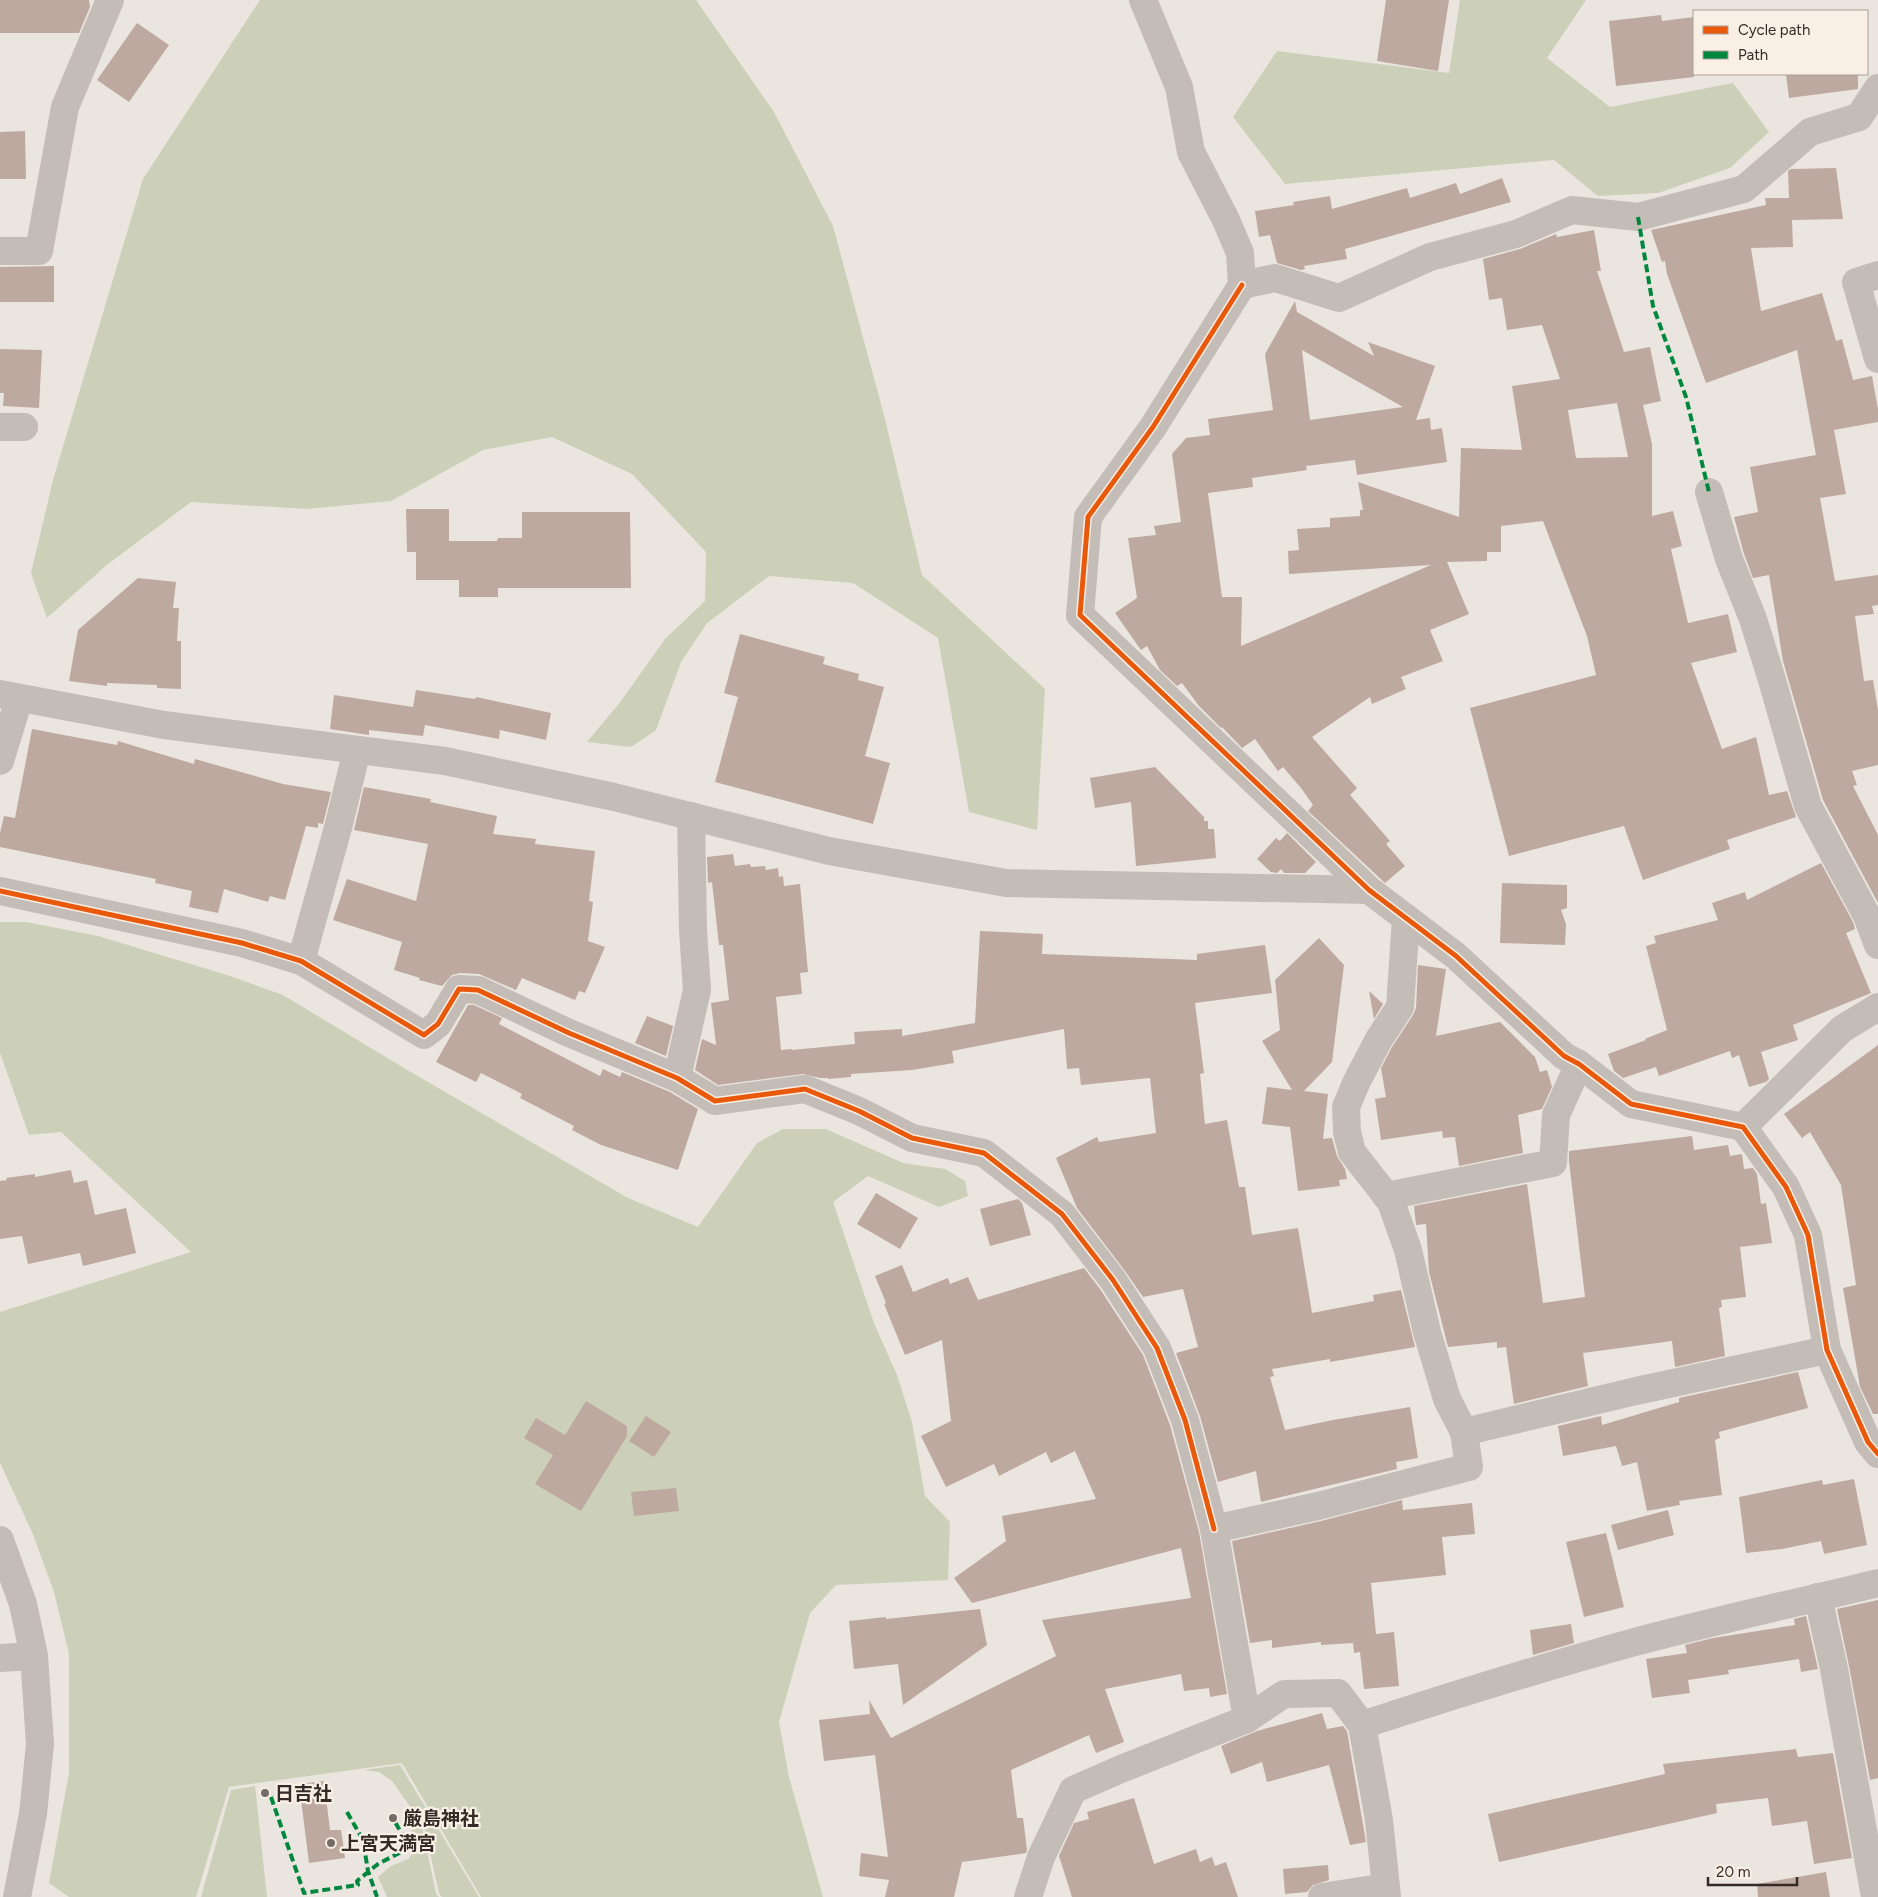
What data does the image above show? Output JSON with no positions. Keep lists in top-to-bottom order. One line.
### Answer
{"places":["日吉社","厳島神社","上宮天満宮"],"legend":["Cycle path","Path"],"scale_bar":"20 m"}
